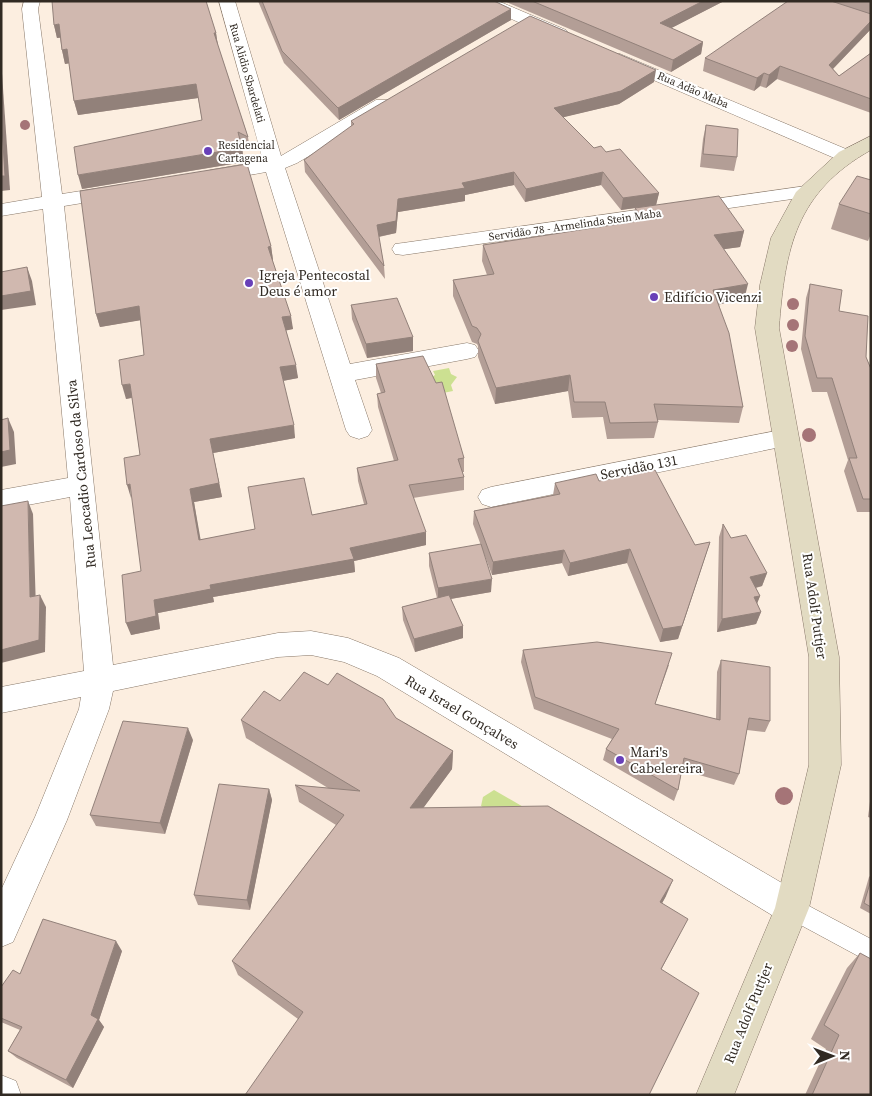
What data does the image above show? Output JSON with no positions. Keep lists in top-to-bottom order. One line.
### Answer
{"streets":{"street":["Rua Alidio Sbardelati","Rua Adão Maba","Servidão 78 - Armelinda Stein Maba","Servidão 131","Rua Leocadio Cardoso da Silva","Rua Adolf Puttjer","Rua Israel Gonçalves"]},"crossings":[["Rua Adão Maba","Rua Adolf Puttjer"],["Servidão 78 - Armelinda Stein Maba","Rua Adolf Puttjer"],["Servidão 131","Rua Adolf Puttjer"],["Rua Leocadio Cardoso da Silva","Rua Israel Gonçalves"],["Rua Adolf Puttjer","Rua Israel Gonçalves"]],"places":["Residencial Cartagena","Igreja Pentecostal Deus é amor","Edifício Vicenzi","Mari's Cabelereira"],"north":"right"}
